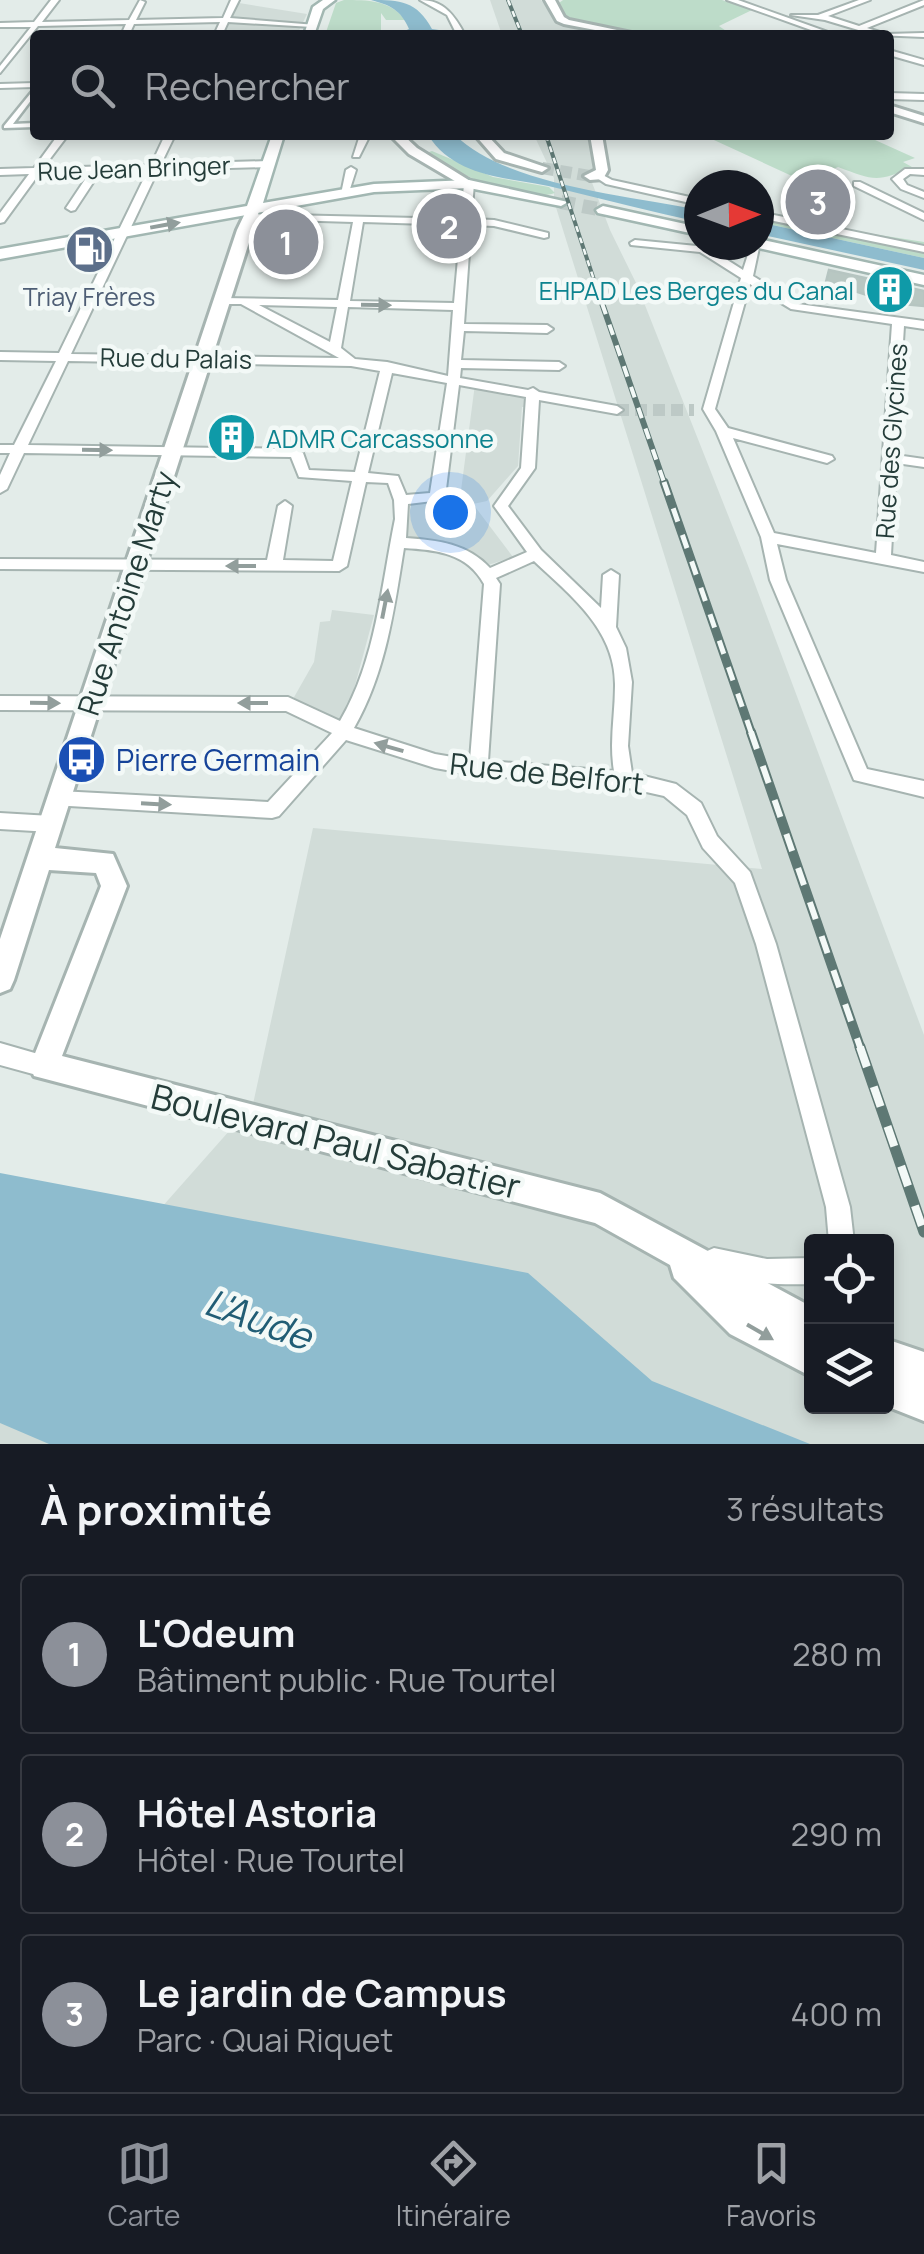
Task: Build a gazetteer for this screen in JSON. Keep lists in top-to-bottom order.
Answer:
{
  "streets": {
    "street": [
      "Rue Jean Bringer",
      "Rue du Palais",
      "Rue des Glycines",
      "Rue Antoine Marty",
      "Rue de Belfort",
      "Boulevard Paul Sabatier"
    ]
  },
  "crossings": [
    ["Rue du Palais", "Rue Antoine Marty"],
    ["Rue Antoine Marty", "Rue de Belfort"]
  ],
  "water": ["L'Aude"],
  "places": {
    "fuel station": ["Triay Frères"],
    "building": ["EHPAD Les Berges du Canal", "ADMR Carcassonne"],
    "bus stop": ["Pierre Germain"]
  },
  "north": "right",
  "page": {
    "search": "Rechercher",
    "pins": ["3", "2", "1"],
    "heading": ["À proximité", "3 résultats"],
    "list": [
      {
        "mark": "1",
        "name": "L'Odeum",
        "note": "Bâtiment public · Rue Tourtel",
        "value": "280 m"
      },
      {
        "mark": "2",
        "name": "Hôtel Astoria",
        "note": "Hôtel · Rue Tourtel",
        "value": "290 m"
      },
      {
        "mark": "3",
        "name": "Le jardin de Campus",
        "note": "Parc · Quai Riquet",
        "value": "400 m"
      }
    ],
    "nav": ["Carte", "Itinéraire", "Favoris"]
  }
}
